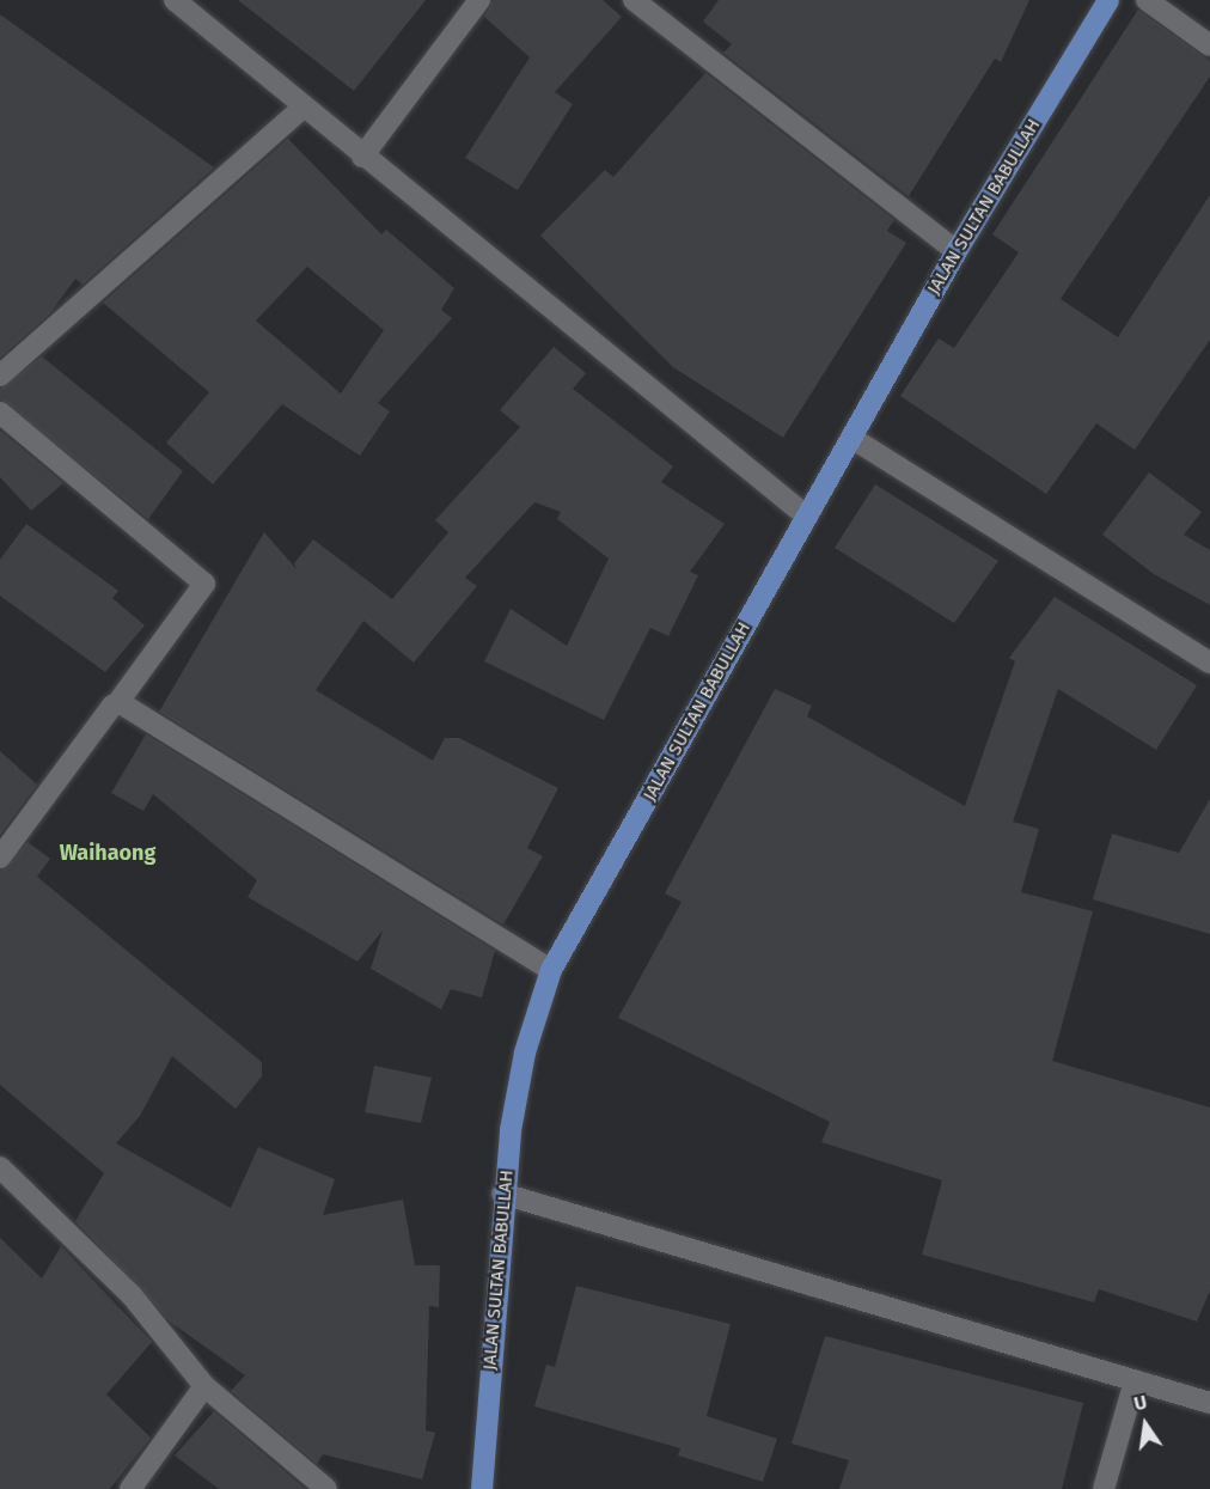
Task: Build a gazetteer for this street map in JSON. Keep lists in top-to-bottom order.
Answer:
{
  "streets": {
    "main road": ["JALAN SULTAN BABULLAH"]
  },
  "districts": ["Waihaong"],
  "north": "top"
}
